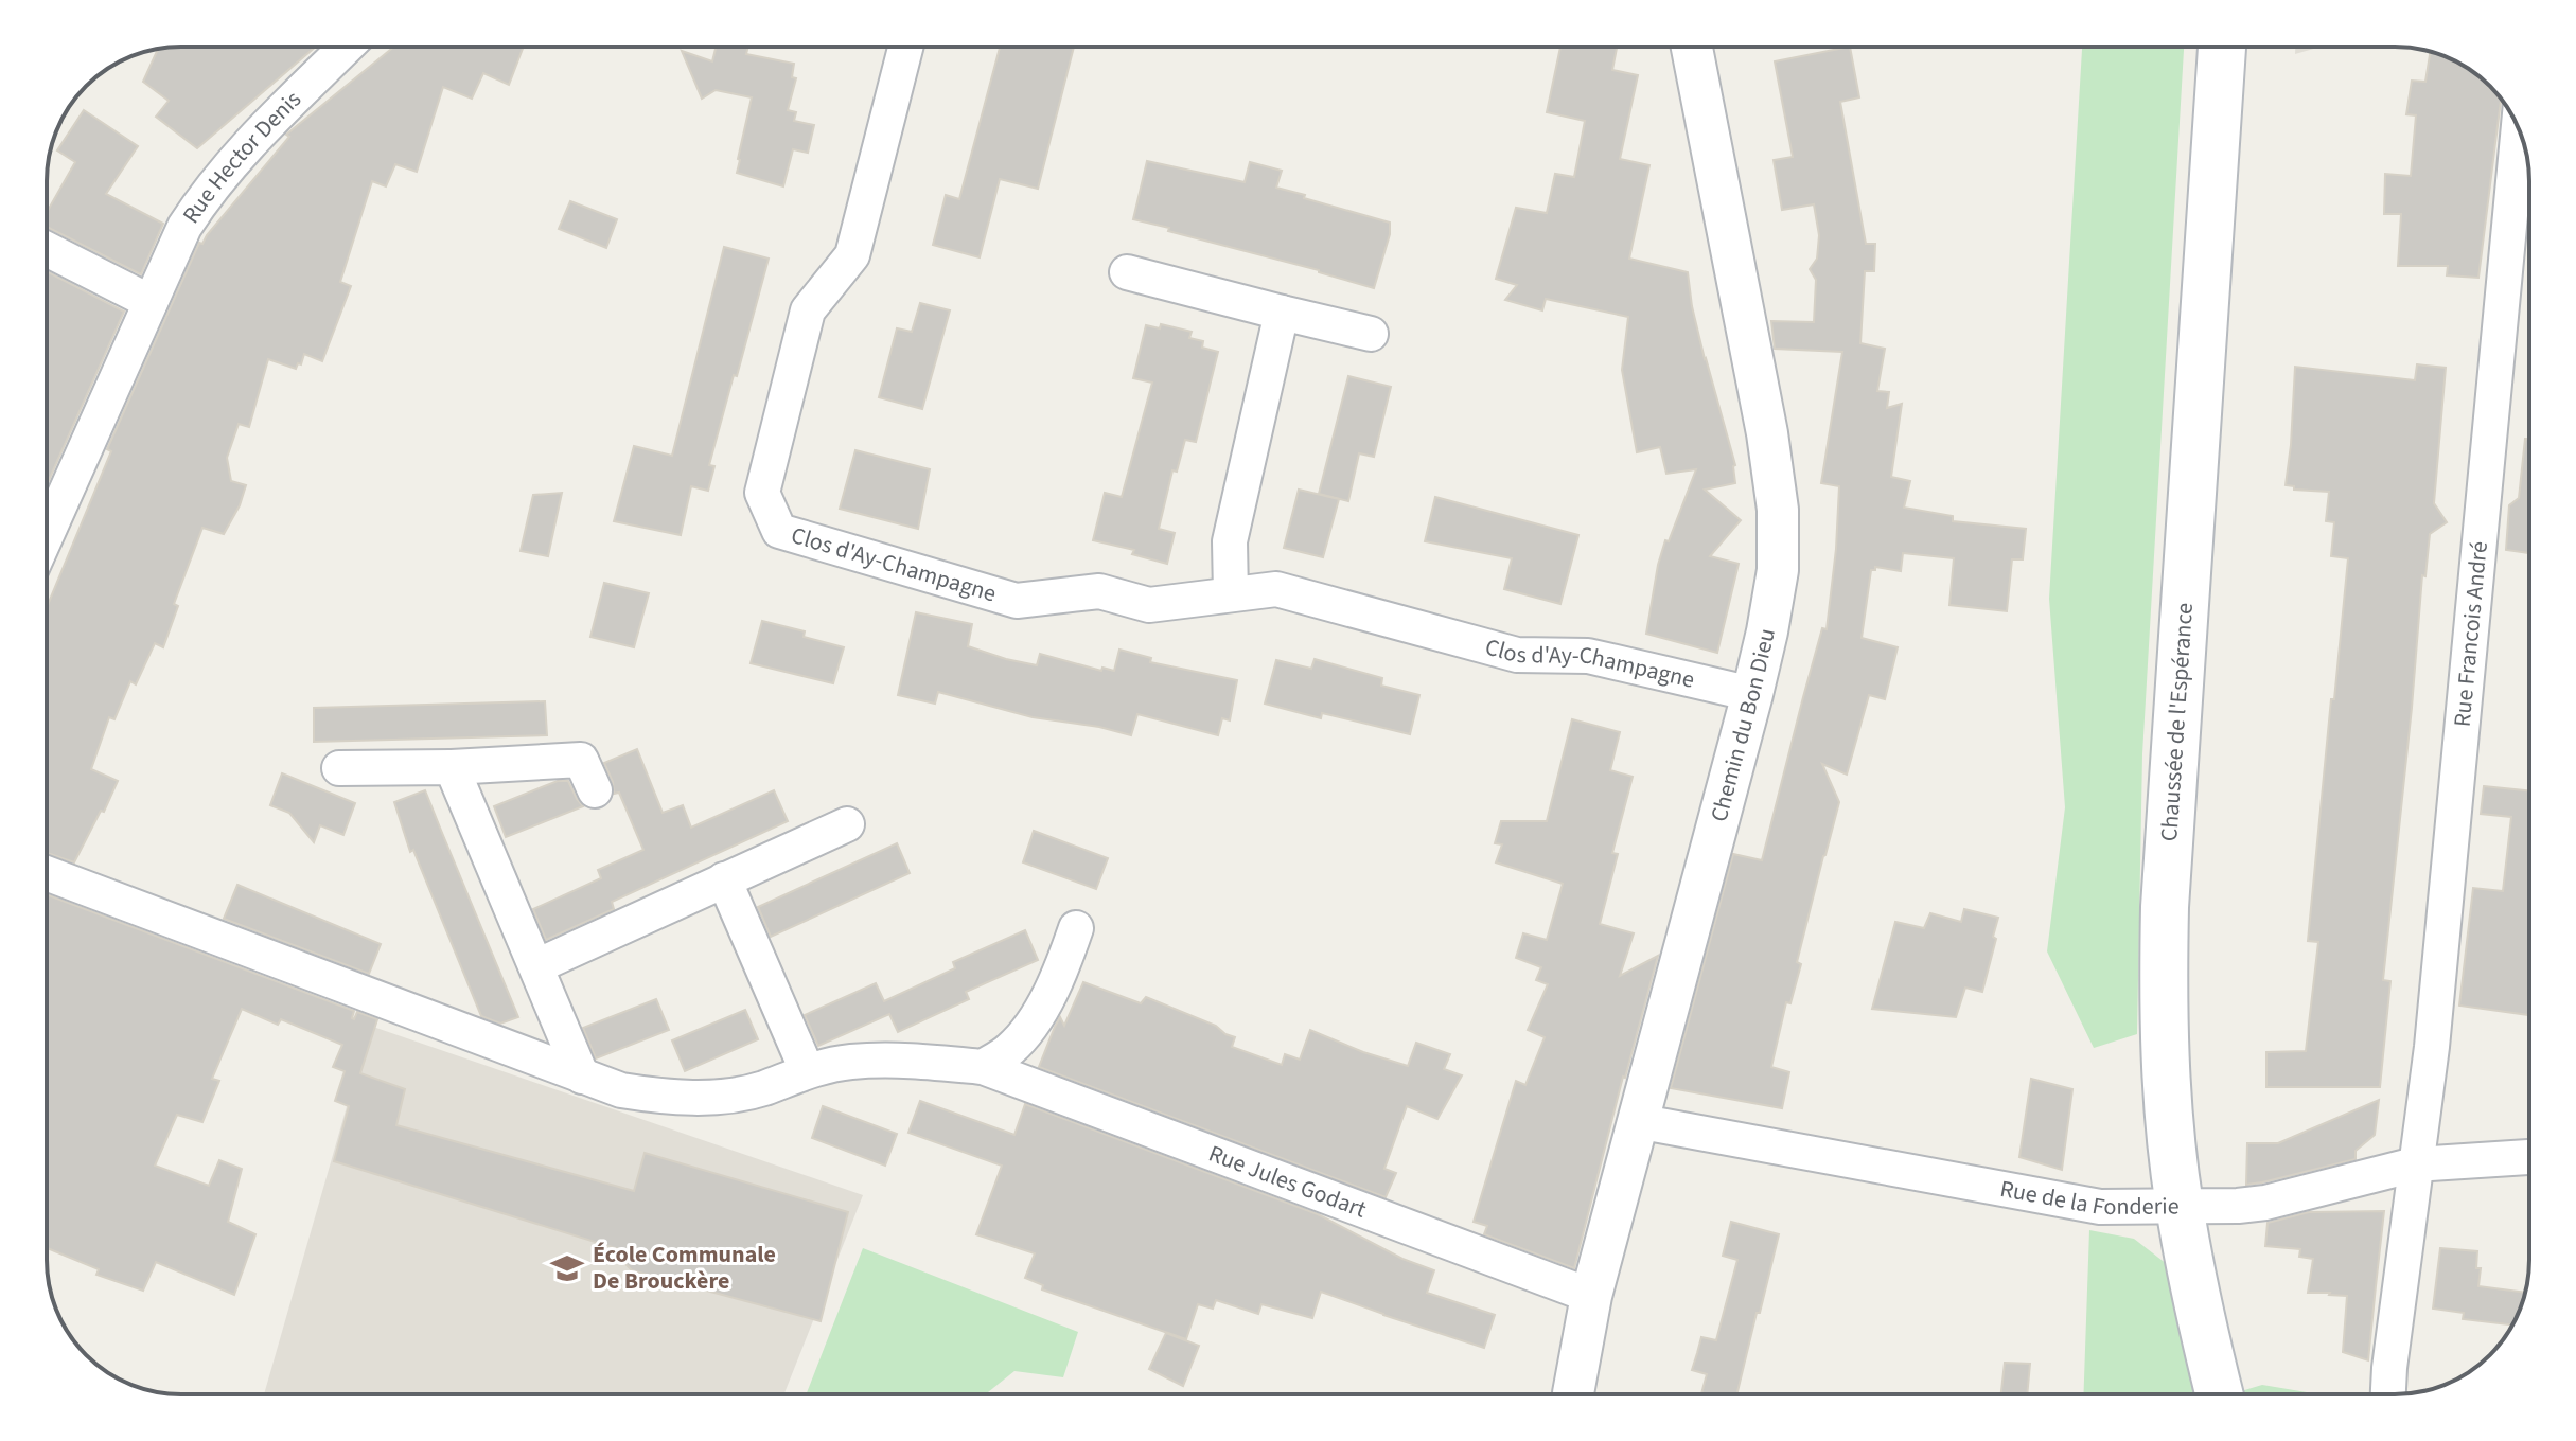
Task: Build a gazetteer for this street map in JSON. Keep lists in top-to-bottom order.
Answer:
{
  "streets": {
    "main road": ["Chaussée de l'Espérance"],
    "street": [
      "Rue Hector Denis",
      "Clos d'Ay-Champagne",
      "Rue Francois André",
      "Chemin du Bon Dieu",
      "Rue Jules Godart",
      "Rue de la Fonderie"
    ]
  },
  "crossings": [
    ["Clos d'Ay-Champagne", "Chemin du Bon Dieu"],
    ["Rue Francois André", "Rue de la Fonderie"],
    ["Chaussée de l'Espérance", "Rue de la Fonderie"],
    ["Chemin du Bon Dieu", "Rue Jules Godart"],
    ["Chemin du Bon Dieu", "Rue de la Fonderie"]
  ],
  "places": {
    "school or university": ["École Communale De Brouckère"]
  }
}
